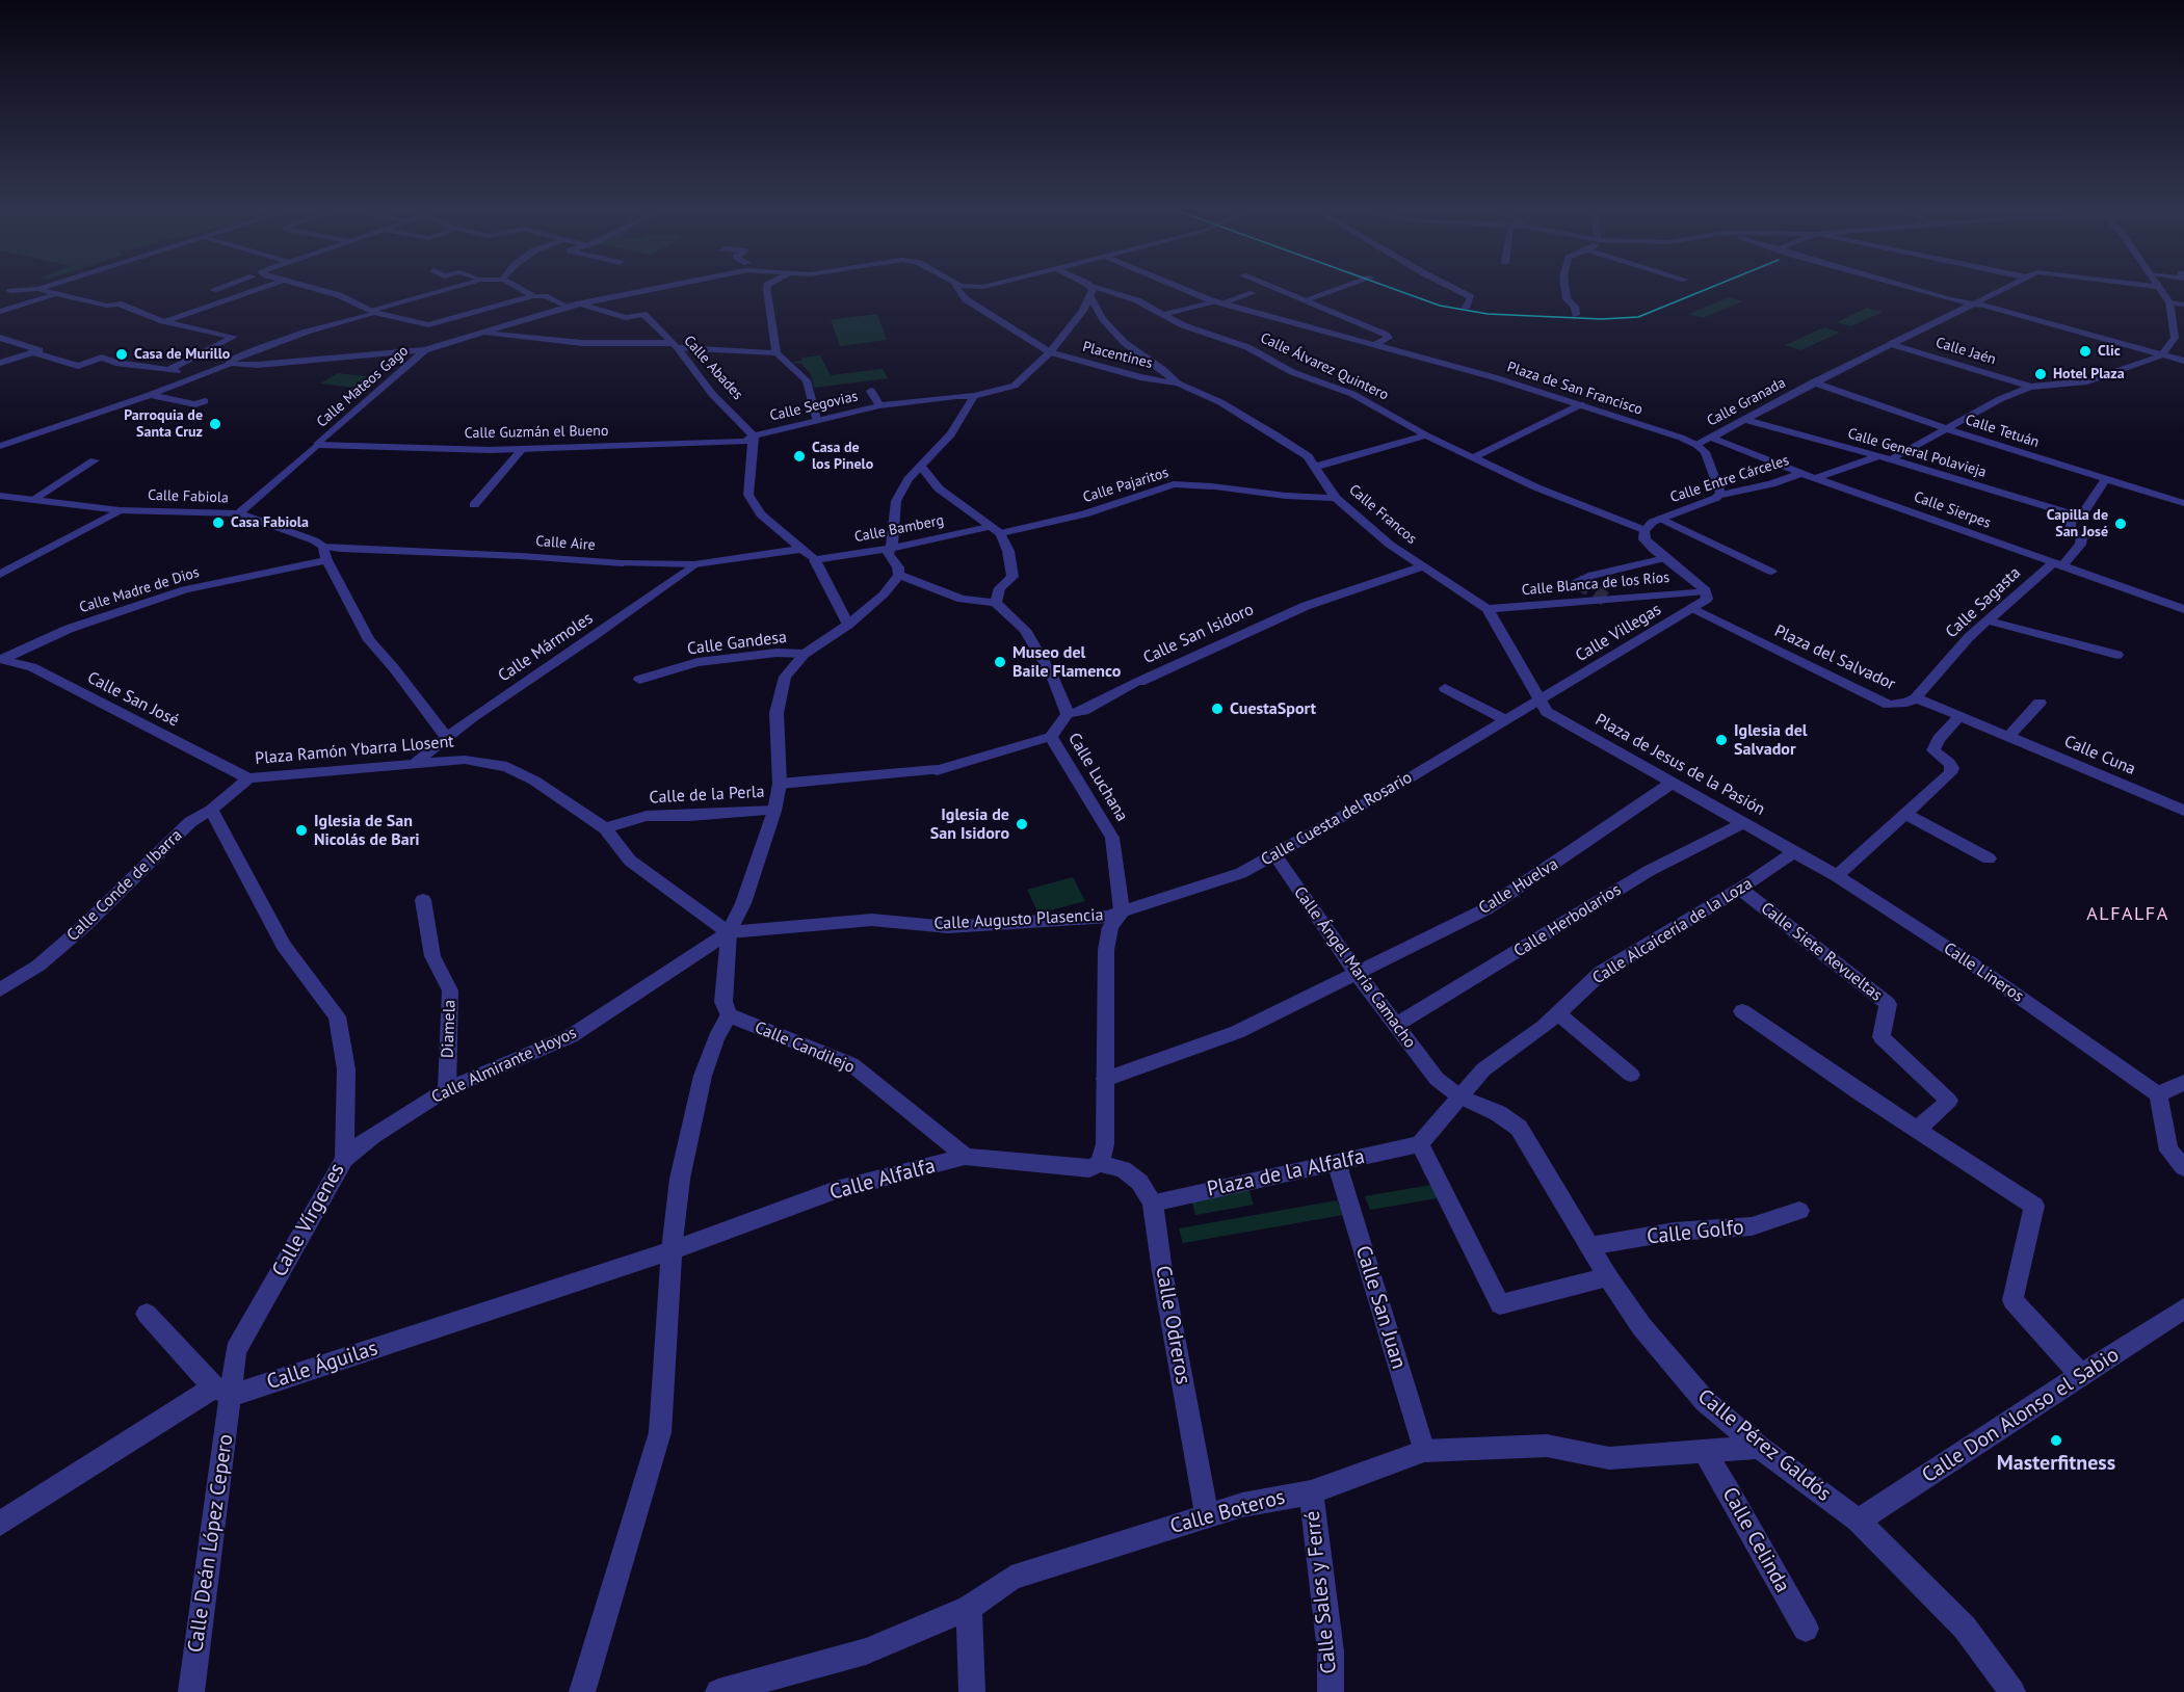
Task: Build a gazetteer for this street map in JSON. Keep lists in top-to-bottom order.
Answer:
{
  "streets": {
    "street": [
      "Calle Jaén",
      "Placentines",
      "Calle Álvarez Quintero",
      "Calle Abades",
      "Calle Mateos Gago",
      "Plaza de San Francisco",
      "Calle Granada",
      "Calle Segovias",
      "Calle Tetuán",
      "Calle Guzmán el Bueno",
      "Calle General Polavieja",
      "Calle Entre Cárceles",
      "Calle Pajaritos",
      "Calle Fabiola",
      "Calle Sierpes",
      "Calle Francos",
      "Calle Bamberg",
      "Calle Aire",
      "Calle Blanca de los Ríos",
      "Calle Madre de Dios",
      "Calle Sagasta",
      "Calle Villegas",
      "Calle San Isidoro",
      "Calle Gandesa",
      "Calle Mármoles",
      "Plaza del Salvador",
      "Calle San José",
      "Plaza Ramón Ybarra Llosent",
      "Calle Cuna",
      "Plaza de Jesus de la Pasión",
      "Calle Luchana",
      "Calle de la Perla",
      "Calle Cuesta del Rosario",
      "Calle Conde de Ibarra",
      "Calle Huelva",
      "Calle Augusto Plasencia",
      "Calle Herbolarios",
      "Calle Alcaicería de la Loza",
      "Calle Siete Revueltas",
      "Calle Ángel María Camacho",
      "Calle Lineros",
      "Diamela",
      "Calle Candilejo",
      "Calle Almirante Hoyos",
      "Plaza de la Alfalfa",
      "Calle Alfalfa",
      "Calle Vírgenes",
      "Calle Golfo",
      "Calle San Juan",
      "Calle Odreros",
      "Calle Águilas",
      "Calle Don Alonso el Sabio",
      "Calle Pérez Galdós",
      "Calle Boteros",
      "Calle Celinda",
      "Calle Deán López Cepero",
      "Calle Sales y Ferré"
    ]
  },
  "crossings": [
    ["Calle Jaén", "Calle Granada"],
    ["Placentines", "Calle Segovias"],
    ["Placentines", "Calle Francos"],
    ["Calle Álvarez Quintero", "Calle Entre Cárceles"],
    ["Calle Álvarez Quintero", "Calle Blanca de los Ríos"],
    ["Calle Álvarez Quintero", "Calle Villegas"],
    ["Calle Abades", "Calle Mateos Gago"],
    ["Calle Abades", "Calle Segovias"],
    ["Calle Abades", "Calle Guzmán el Bueno"],
    ["Calle Mateos Gago", "Calle Guzmán el Bueno"],
    ["Calle Mateos Gago", "Calle Fabiola"],
    ["Plaza de San Francisco", "Calle Granada"],
    ["Calle Granada", "Calle Tetuán"],
    ["Calle Granada", "Calle General Polavieja"],
    ["Calle Granada", "Calle Sierpes"],
    ["Calle Segovias", "Calle Guzmán el Bueno"],
    ["Calle General Polavieja", "Calle Sagasta"],
    ["Calle Entre Cárceles", "Calle Sierpes"],
    ["Calle Pajaritos", "Calle Francos"],
    ["Calle Fabiola", "Calle Aire"],
    ["Calle Fabiola", "Calle Madre de Dios"],
    ["Calle Sierpes", "Calle Sagasta"],
    ["Calle Francos", "Calle Blanca de los Ríos"],
    ["Calle Francos", "Calle Villegas"],
    ["Calle Francos", "Calle San Isidoro"],
    ["Calle Francos", "Plaza de Jesus de la Pasión"],
    ["Calle Francos", "Calle Cuesta del Rosario"],
    ["Calle Aire", "Calle Madre de Dios"],
    ["Calle Aire", "Calle Mármoles"],
    ["Calle Blanca de los Ríos", "Calle Villegas"],
    ["Calle Madre de Dios", "Calle San José"],
    ["Calle Sagasta", "Plaza del Salvador"],
    ["Calle Villegas", "Plaza del Salvador"],
    ["Calle Villegas", "Plaza de Jesus de la Pasión"],
    ["Calle Villegas", "Calle Cuesta del Rosario"],
    ["Calle Mármoles", "Plaza Ramón Ybarra Llosent"],
    ["Calle San José", "Plaza Ramón Ybarra Llosent"],
    ["Calle San José", "Calle Conde de Ibarra"],
    ["Plaza Ramón Ybarra Llosent", "Calle de la Perla"],
    ["Plaza Ramón Ybarra Llosent", "Calle Conde de Ibarra"],
    ["Plaza Ramón Ybarra Llosent", "Calle Augusto Plasencia"],
    ["Plaza Ramón Ybarra Llosent", "Calle Almirante Hoyos"],
    ["Plaza de Jesus de la Pasión", "Calle Cuesta del Rosario"],
    ["Plaza de Jesus de la Pasión", "Calle Huelva"],
    ["Plaza de Jesus de la Pasión", "Calle Herbolarios"],
    ["Plaza de Jesus de la Pasión", "Calle Alcaicería de la Loza"],
    ["Plaza de Jesus de la Pasión", "Calle Lineros"],
    ["Calle Luchana", "Calle Cuesta del Rosario"],
    ["Calle Luchana", "Calle Augusto Plasencia"],
    ["Calle Cuesta del Rosario", "Calle Augusto Plasencia"],
    ["Calle Cuesta del Rosario", "Calle Ángel María Camacho"],
    ["Calle Conde de Ibarra", "Calle Vírgenes"],
    ["Calle Huelva", "Calle Ángel María Camacho"],
    ["Calle Augusto Plasencia", "Calle Almirante Hoyos"],
    ["Calle Herbolarios", "Calle Ángel María Camacho"],
    ["Calle Alcaicería de la Loza", "Calle Siete Revueltas"],
    ["Calle Alcaicería de la Loza", "Calle Lineros"],
    ["Calle Alcaicería de la Loza", "Plaza de la Alfalfa"],
    ["Calle Alcaicería de la Loza", "Calle Pérez Galdós"],
    ["Calle Ángel María Camacho", "Calle Pérez Galdós"],
    ["Diamela", "Calle Almirante Hoyos"],
    ["Calle Candilejo", "Calle Alfalfa"],
    ["Calle Almirante Hoyos", "Calle Vírgenes"],
    ["Plaza de la Alfalfa", "Calle San Juan"],
    ["Plaza de la Alfalfa", "Calle Odreros"],
    ["Calle Alfalfa", "Calle Odreros"],
    ["Calle Alfalfa", "Calle Águilas"],
    ["Calle Vírgenes", "Calle Águilas"],
    ["Calle Vírgenes", "Calle Deán López Cepero"],
    ["Calle Golfo", "Calle Pérez Galdós"],
    ["Calle San Juan", "Calle Boteros"],
    ["Calle Odreros", "Calle Boteros"],
    ["Calle Águilas", "Calle Deán López Cepero"],
    ["Calle Don Alonso el Sabio", "Calle Pérez Galdós"],
    ["Calle Pérez Galdós", "Calle Boteros"],
    ["Calle Boteros", "Calle Celinda"],
    ["Calle Boteros", "Calle Sales y Ferré"]
  ],
  "districts": ["ALFALFA"],
  "places": [
    "Clic",
    "Casa de Murillo",
    "Hotel Plaza",
    "Parroquia de Santa Cruz",
    "Casa de los Pinelo",
    "Casa Fabiola",
    "Capilla de San José",
    "Museo del Baile Flamenco",
    "CuestaSport",
    "Iglesia del Salvador",
    "Iglesia de San Isidoro",
    "Iglesia de San Nicolás de Bari",
    "Masterfitness"
  ]
}
